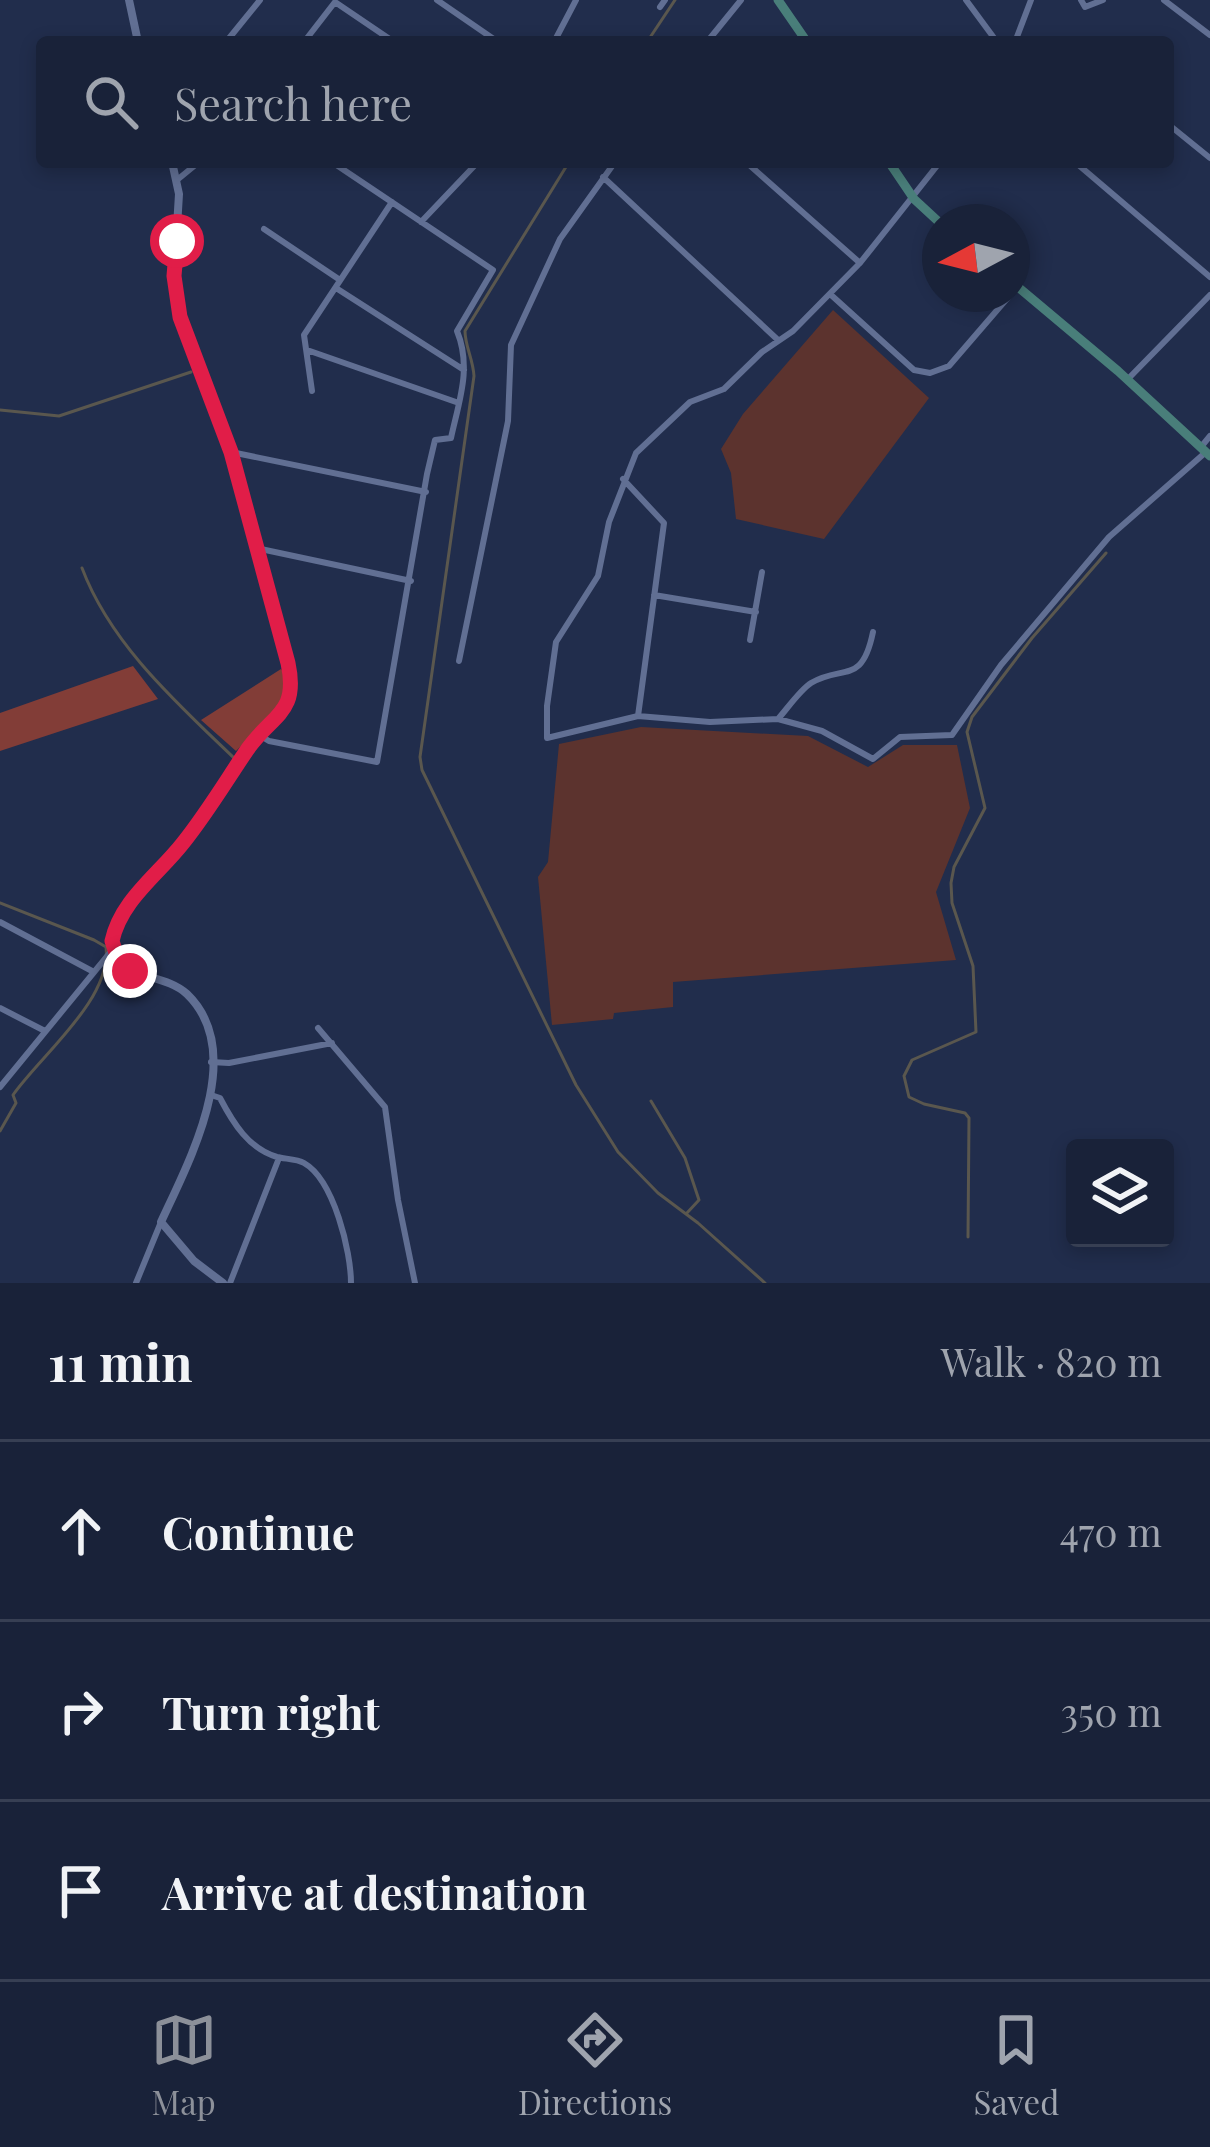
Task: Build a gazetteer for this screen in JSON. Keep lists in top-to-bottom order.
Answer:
{
  "north": "left",
  "page": {
    "search": "Search here",
    "heading": ["11 min", "Walk · 820 m"],
    "list": [
      ["Continue", "470 m"],
      ["Turn right", "350 m"],
      "Arrive at destination"
    ],
    "nav": ["Map", "Directions", "Saved"]
  }
}
